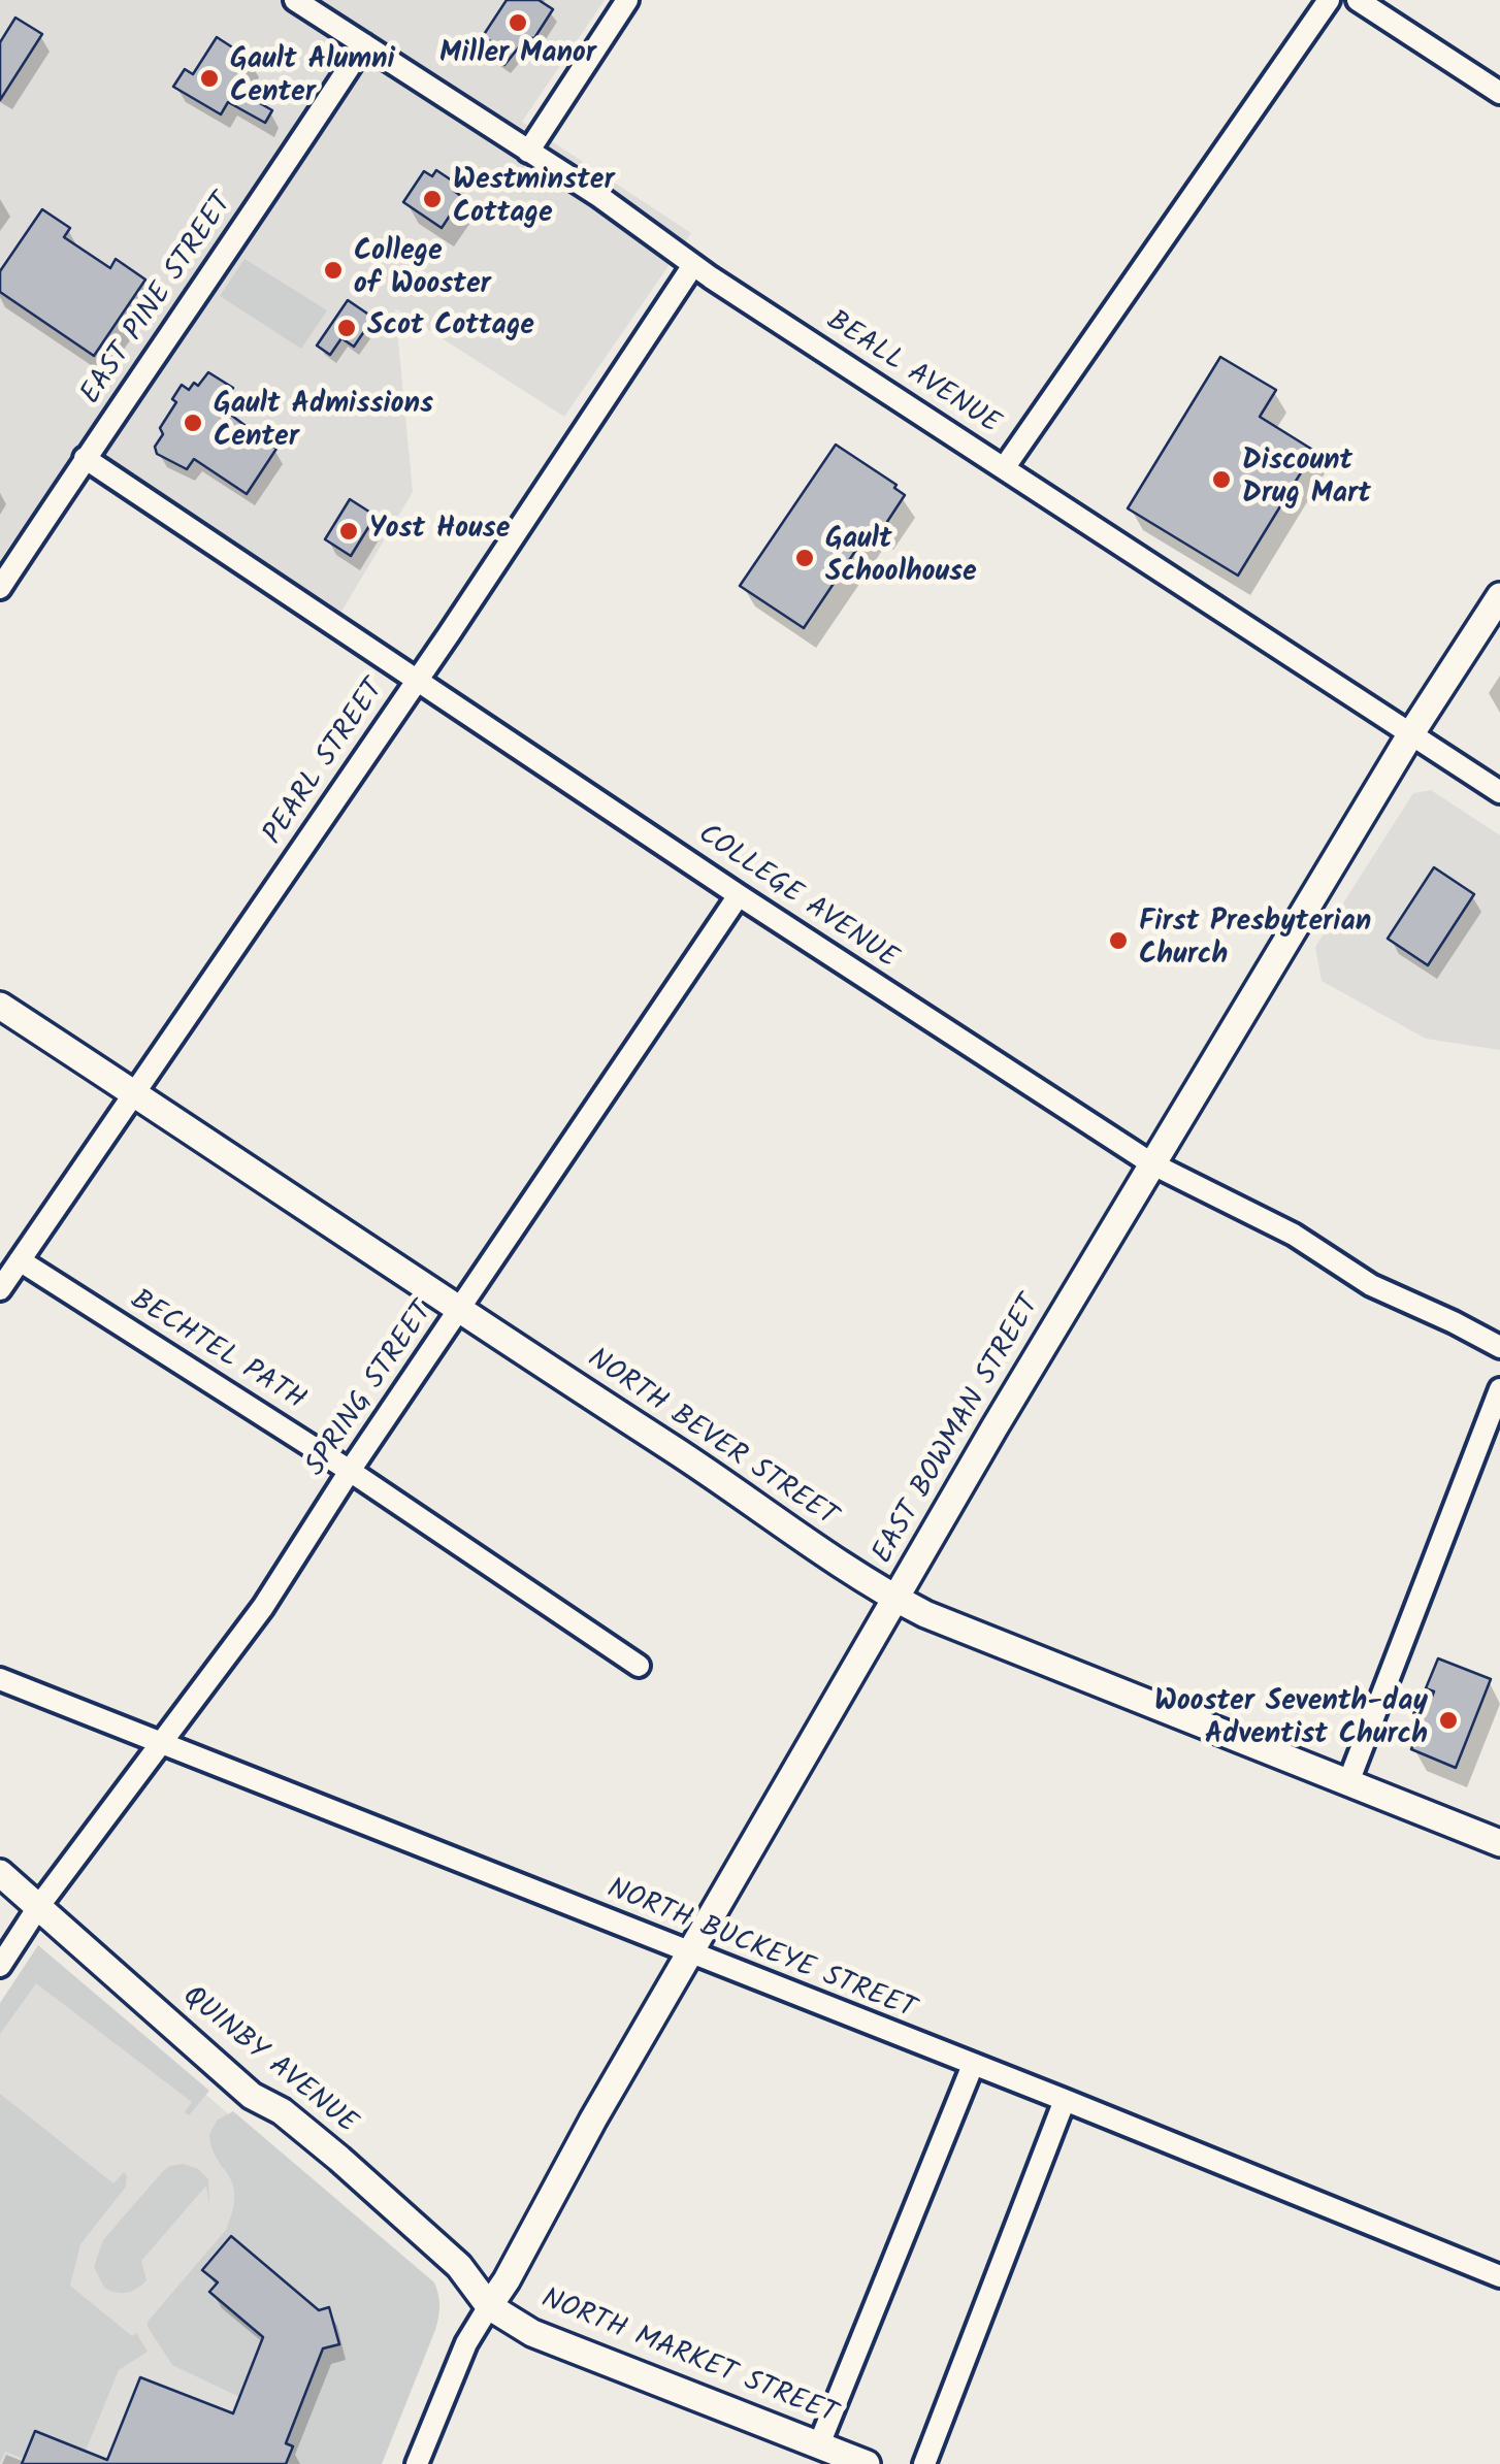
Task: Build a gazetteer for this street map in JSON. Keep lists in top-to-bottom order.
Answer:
{
  "streets": {
    "main road": [
      "EAST BOWMAN STREET",
      "NORTH BEVER STREET",
      "QUINBY AVENUE",
      "NORTH MARKET STREET"
    ],
    "street": [
      "EAST PINE STREET",
      "BEALL AVENUE",
      "PEARL STREET",
      "COLLEGE AVENUE",
      "BECHTEL PATH",
      "SPRING STREET",
      "NORTH BUCKEYE STREET"
    ]
  },
  "crossings": [
    ["EAST PINE STREET", "BEALL AVENUE"],
    ["EAST PINE STREET", "COLLEGE AVENUE"],
    ["BEALL AVENUE", "PEARL STREET"],
    ["BEALL AVENUE", "EAST BOWMAN STREET"],
    ["PEARL STREET", "COLLEGE AVENUE"],
    ["PEARL STREET", "BECHTEL PATH"],
    ["PEARL STREET", "NORTH BEVER STREET"],
    ["COLLEGE AVENUE", "SPRING STREET"],
    ["COLLEGE AVENUE", "EAST BOWMAN STREET"],
    ["BECHTEL PATH", "SPRING STREET"],
    ["SPRING STREET", "NORTH BEVER STREET"],
    ["SPRING STREET", "NORTH BUCKEYE STREET"],
    ["SPRING STREET", "QUINBY AVENUE"],
    ["EAST BOWMAN STREET", "NORTH BEVER STREET"],
    ["EAST BOWMAN STREET", "NORTH BUCKEYE STREET"],
    ["EAST BOWMAN STREET", "QUINBY AVENUE"],
    ["EAST BOWMAN STREET", "NORTH MARKET STREET"],
    ["QUINBY AVENUE", "NORTH MARKET STREET"]
  ],
  "places": [
    "Miller Manor",
    "Gault Alumni Center",
    "Westminster Cottage",
    "College of Wooster",
    "Scot Cottage",
    "Gault Admissions Center",
    "Discount Drug Mart",
    "Yost House",
    "Gault Schoolhouse",
    "First Presbyterian Church",
    "Wooster Seventh-day Adventist Church"
  ]
}
